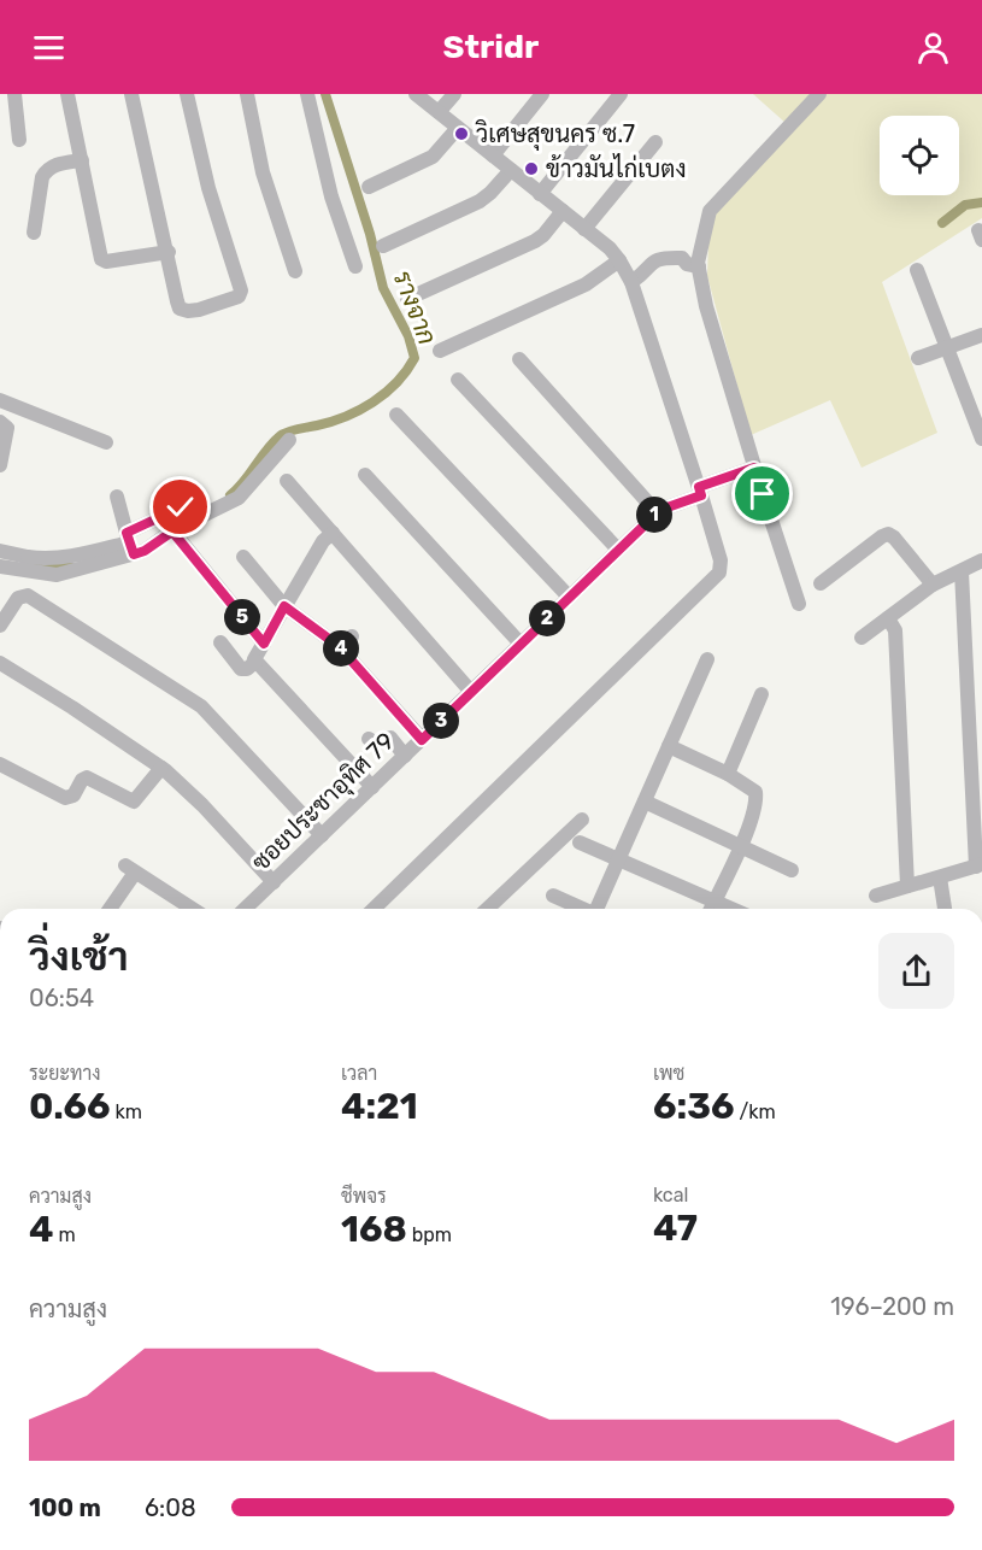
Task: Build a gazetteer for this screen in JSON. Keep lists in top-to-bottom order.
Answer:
{
  "streets": {
    "street": ["ซอยประชาอุทิศ 79"]
  },
  "water": ["รางจาก"],
  "places": ["วิเศษสุขนคร ซ.7", "ข้าวมันไก่เบตง"],
  "page": {
    "header": "Stridr",
    "pins": [
      "1",
      "5",
      "2",
      "4",
      "3"
    ],
    "heading": ["วิ่งเช้า", "06:54"],
    "stats": [
      ["ระยะทาง", "0.66 km"],
      ["เวลา", "4:21"],
      ["เพซ", "6:36 /km"],
      ["ความสูง", "4 m"],
      ["ชีพจร", "168 bpm"],
      ["kcal", "47"]
    ],
    "chart": ["ความสูง", "196–200 m"],
    "list": [
      {
        "name": "100 m",
        "note": "6:08"
      }
    ]
  }
}
